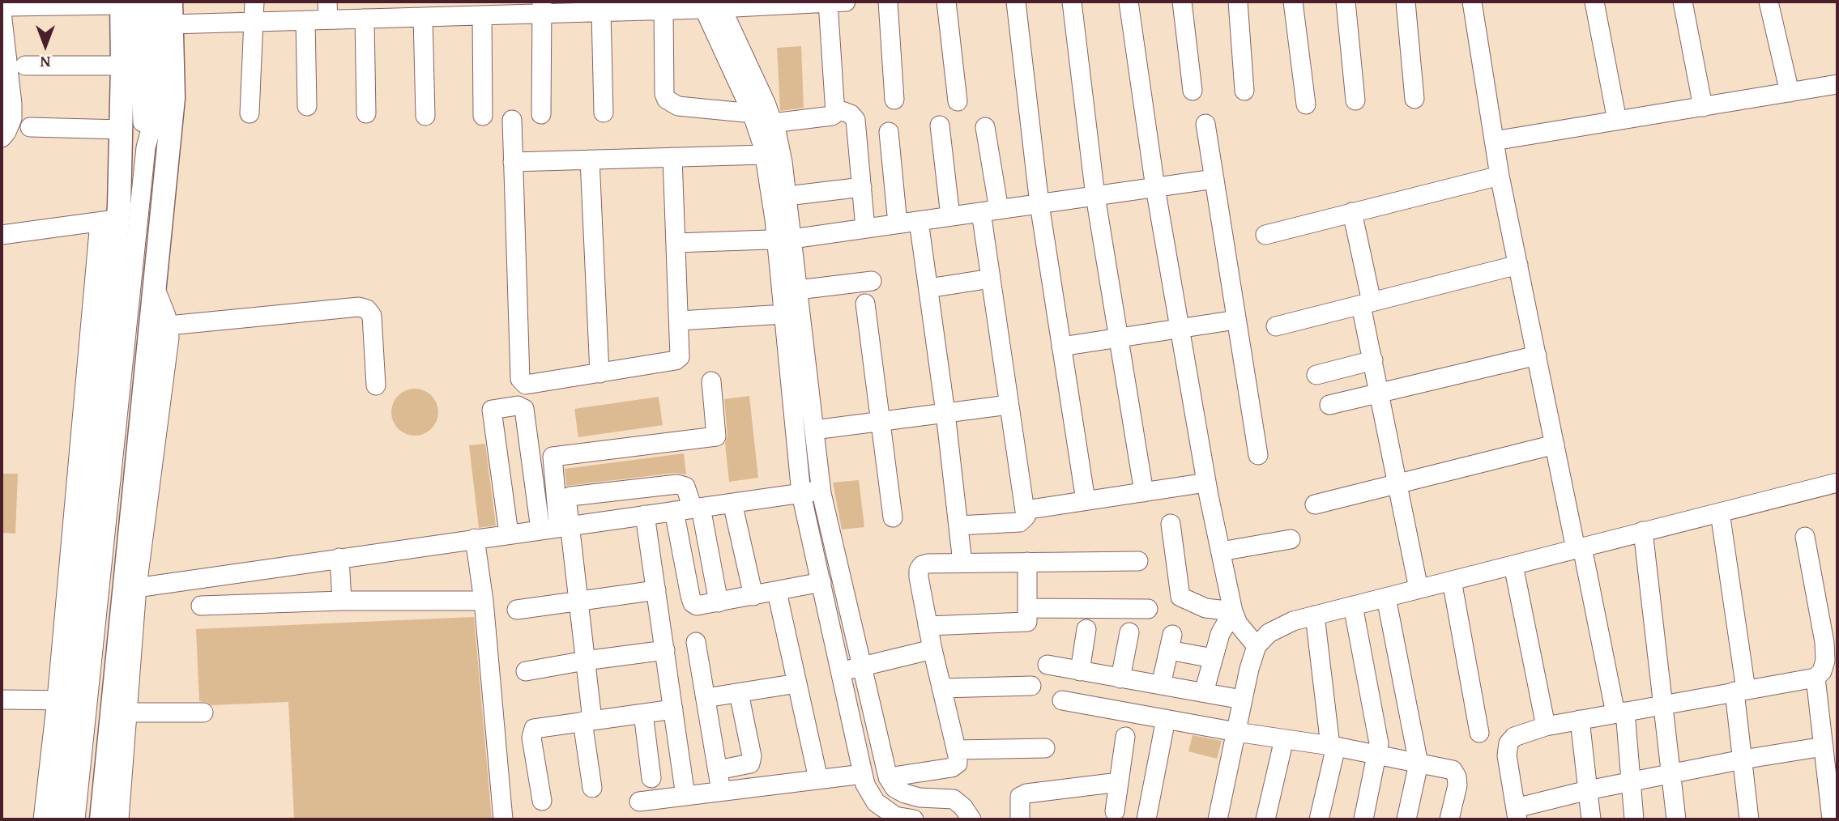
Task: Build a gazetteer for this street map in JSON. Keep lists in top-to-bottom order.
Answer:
{
  "north": "bottom"
}
